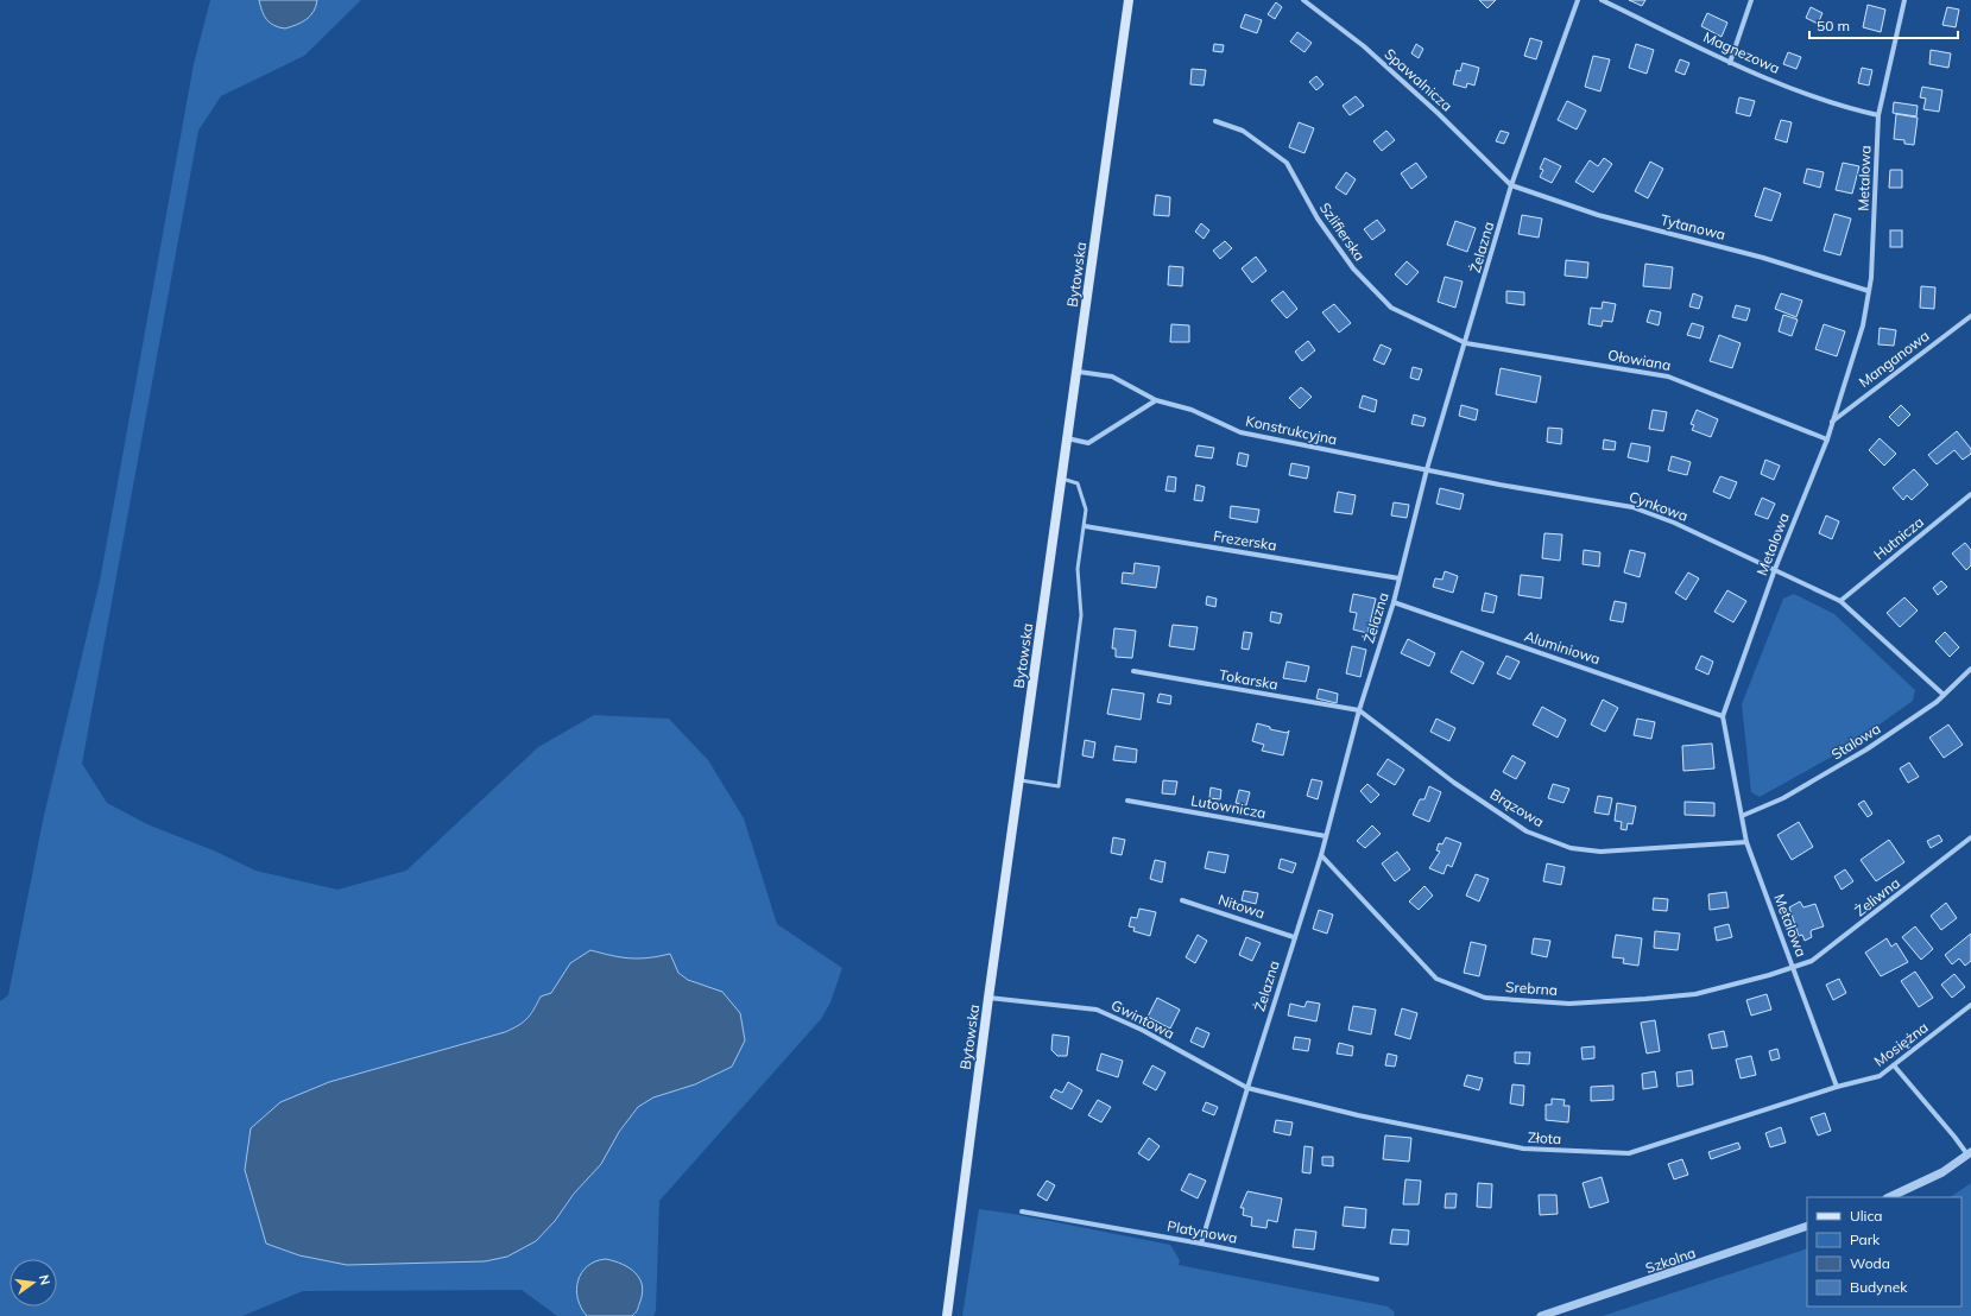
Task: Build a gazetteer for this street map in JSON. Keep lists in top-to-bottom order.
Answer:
{
  "streets": {
    "main road": ["Bytowska"],
    "street": [
      "Magnezowa",
      "Spawalnicza",
      "Metalowa",
      "Tytanowa",
      "Szlifierska",
      "Żelazna",
      "Manganowa",
      "Ołowiana",
      "Konstrukcyjna",
      "Cynkowa",
      "Hutnicza",
      "Frezerska",
      "Aluminiowa",
      "Tokarska",
      "Stalowa",
      "Lutownicza",
      "Brązowa",
      "Żeliwna",
      "Nitowa",
      "Srebrna",
      "Gwintowa",
      "Mosiężna",
      "Złota",
      "Platynowa",
      "Szkolna"
    ]
  },
  "crossings": [
    ["Magnezowa", "Metalowa"],
    ["Spawalnicza", "Tytanowa"],
    ["Spawalnicza", "Żelazna"],
    ["Metalowa", "Tytanowa"],
    ["Metalowa", "Manganowa"],
    ["Metalowa", "Ołowiana"],
    ["Metalowa", "Cynkowa"],
    ["Metalowa", "Aluminiowa"],
    ["Metalowa", "Stalowa"],
    ["Metalowa", "Brązowa"],
    ["Metalowa", "Żeliwna"],
    ["Metalowa", "Srebrna"],
    ["Metalowa", "Mosiężna"],
    ["Metalowa", "Złota"],
    ["Tytanowa", "Żelazna"],
    ["Szlifierska", "Żelazna"],
    ["Szlifierska", "Ołowiana"],
    ["Żelazna", "Ołowiana"],
    ["Żelazna", "Konstrukcyjna"],
    ["Żelazna", "Cynkowa"],
    ["Żelazna", "Frezerska"],
    ["Żelazna", "Aluminiowa"],
    ["Żelazna", "Tokarska"],
    ["Żelazna", "Lutownicza"],
    ["Żelazna", "Brązowa"],
    ["Żelazna", "Nitowa"],
    ["Żelazna", "Srebrna"],
    ["Żelazna", "Gwintowa"],
    ["Żelazna", "Złota"],
    ["Żelazna", "Platynowa"],
    ["Bytowska", "Konstrukcyjna"],
    ["Bytowska", "Gwintowa"],
    ["Konstrukcyjna", "Cynkowa"],
    ["Cynkowa", "Hutnicza"],
    ["Cynkowa", "Stalowa"],
    ["Tokarska", "Brązowa"],
    ["Żeliwna", "Srebrna"],
    ["Gwintowa", "Złota"],
    ["Mosiężna", "Złota"]
  ],
  "legend": [
    "Ulica",
    "Park",
    "Woda",
    "Budynek"
  ],
  "scale_bar": "50 m",
  "north": "right"
}
